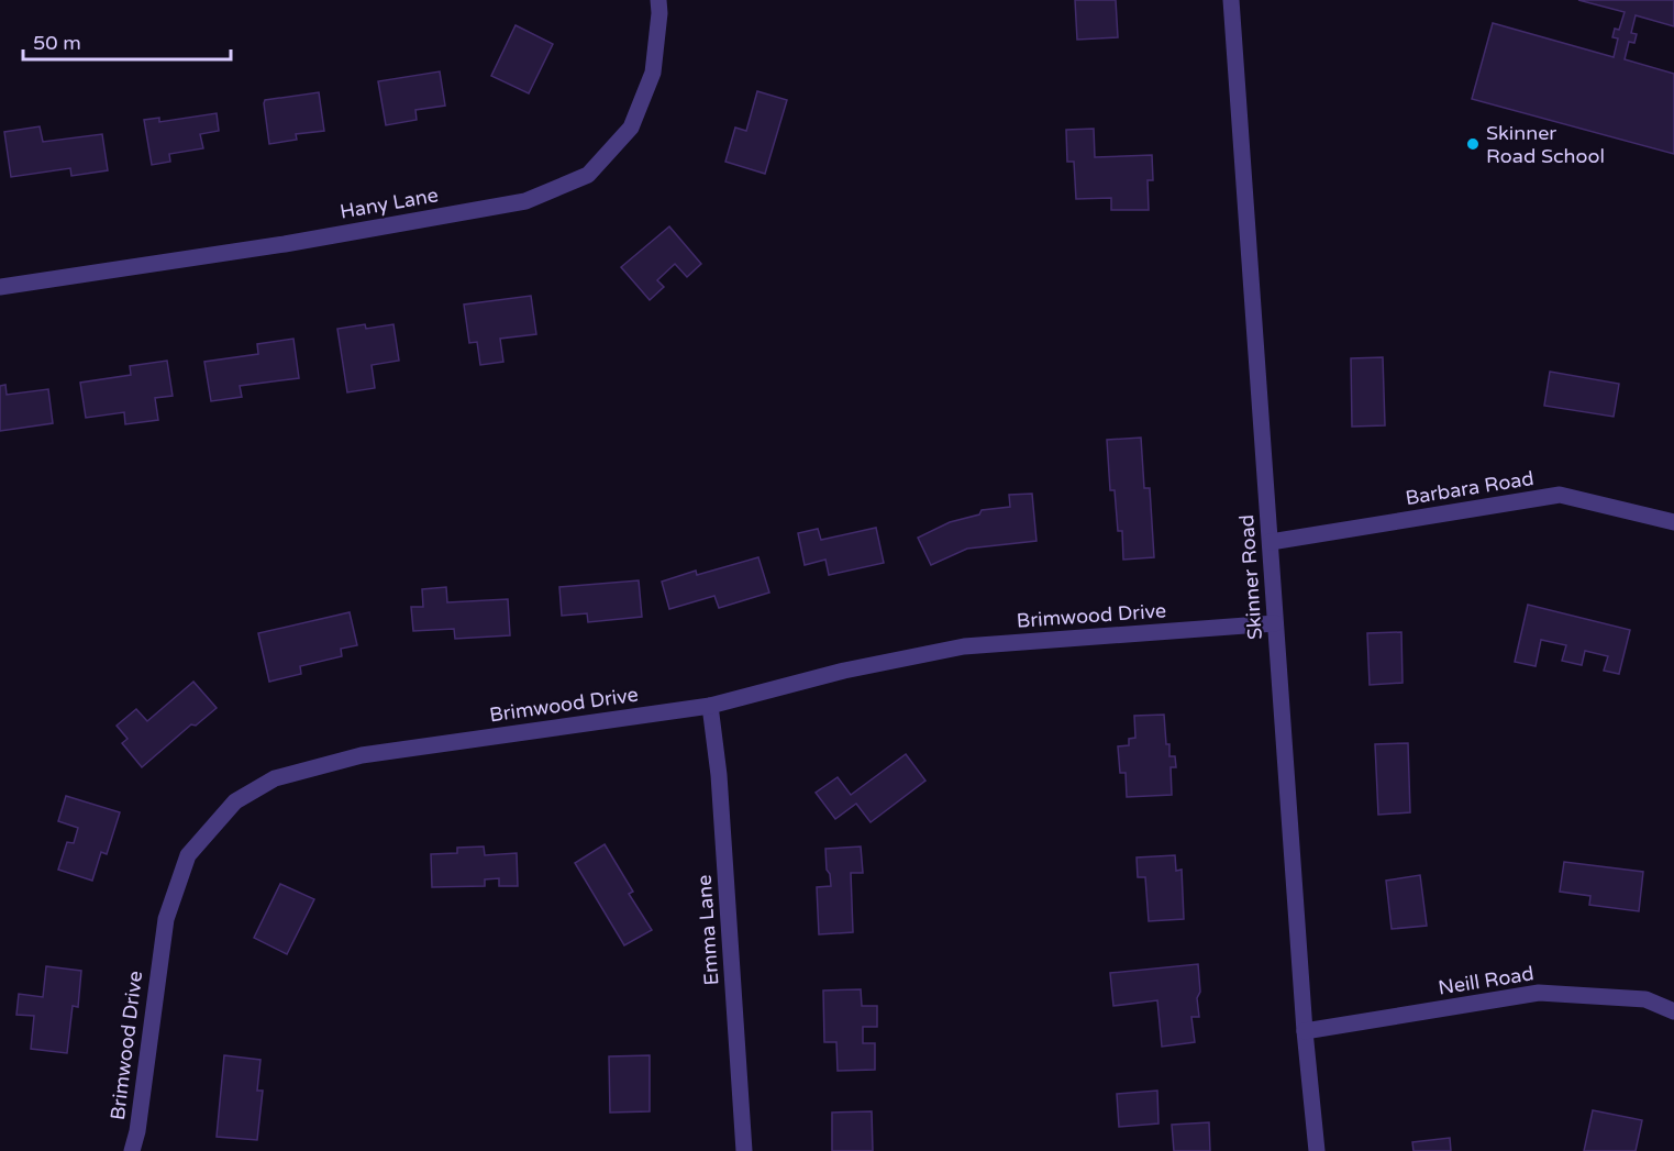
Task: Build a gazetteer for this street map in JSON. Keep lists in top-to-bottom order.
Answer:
{
  "streets": {
    "street": [
      "Hany Lane",
      "Barbara Road",
      "Skinner Road",
      "Brimwood Drive",
      "Emma Lane",
      "Neill Road"
    ]
  },
  "crossings": [
    ["Barbara Road", "Skinner Road"],
    ["Skinner Road", "Brimwood Drive"],
    ["Skinner Road", "Neill Road"],
    ["Brimwood Drive", "Emma Lane"]
  ],
  "places": ["Skinner Road School"],
  "scale_bar": "50 m"
}
